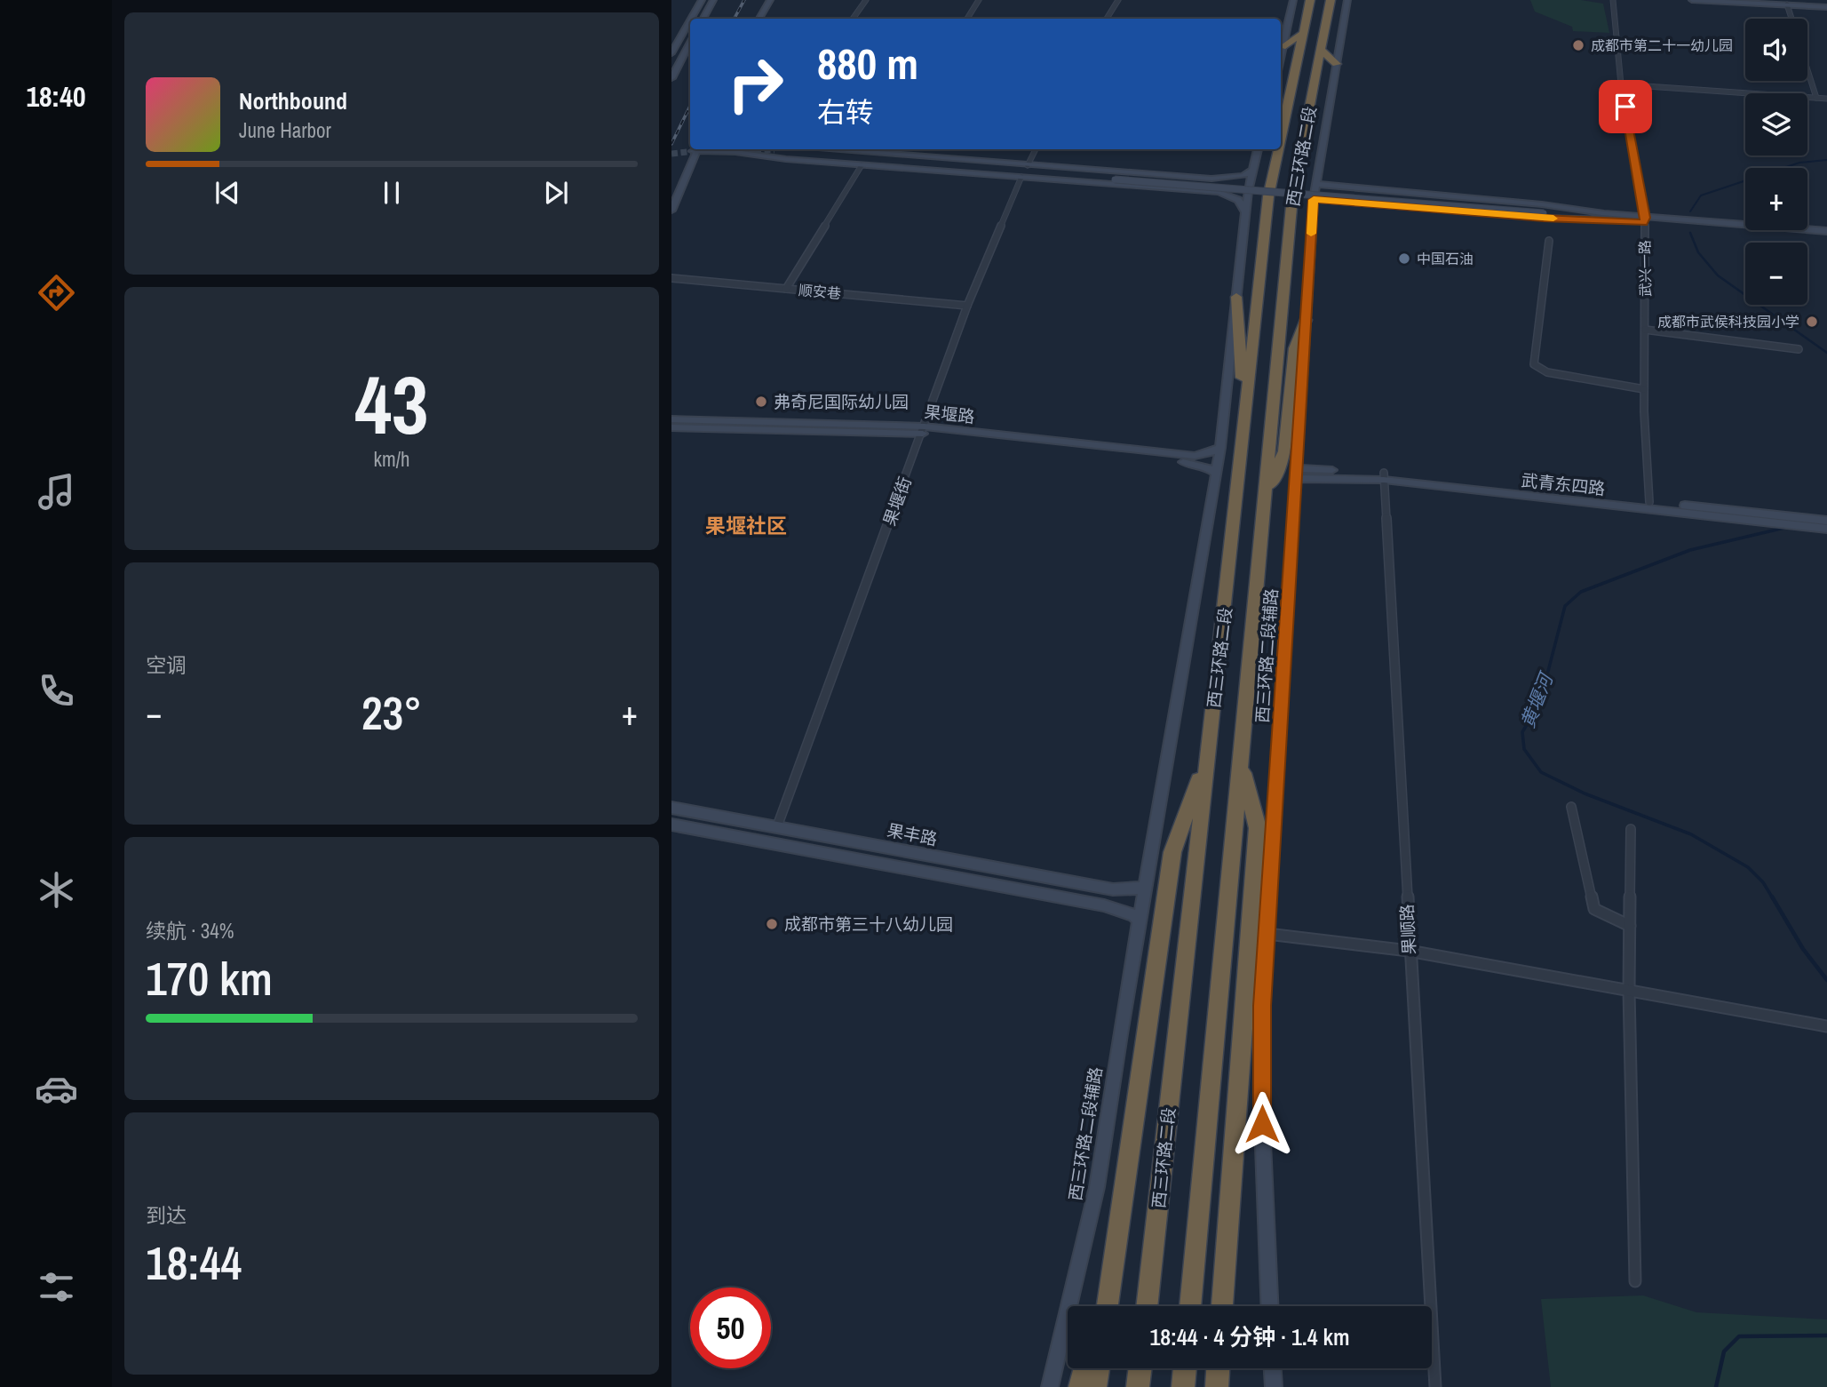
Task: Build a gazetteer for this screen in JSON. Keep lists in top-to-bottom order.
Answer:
{
  "streets": {
    "highway": ["西三环路二段"],
    "main road": ["武青东四路"],
    "street": [
      "武兴一路",
      "顺安巷",
      "果堰路",
      "果堰街",
      "西三环路二段辅路",
      "果丰路",
      "果顺路"
    ]
  },
  "crossings": [
    ["武兴一路", "武青东四路"],
    ["顺安巷", "果堰街"],
    ["果堰路", "果堰街"],
    ["果堰路", "西三环路二段辅路"],
    ["武青东四路", "西三环路二段辅路"],
    ["武青东四路", "果顺路"],
    ["果堰街", "果丰路"],
    ["西三环路二段辅路", "果丰路"]
  ],
  "districts": ["果堰社区"],
  "water": ["黄堰河"],
  "places": [
    "成都市第二十一幼儿园",
    "中国石油",
    "成都市武侯科技园小学",
    "弗奇尼国际幼儿园",
    "成都市第三十八幼儿园"
  ],
  "page": {
    "tabs": "18:40",
    "map_buttons": ["+", "−"],
    "turn": ["880 m", "右转"],
    "song": ["Northbound", "June Harbor"],
    "tile": [
      ["43", "km/h"],
      "空调",
      ["续航 · 34%", "170 km"],
      ["到达", "18:44"]
    ],
    "heat": ["−", "23°", "+"],
    "limit": "50",
    "trip": "18:44 · 4 分钟 · 1.4 km"
  }
}
